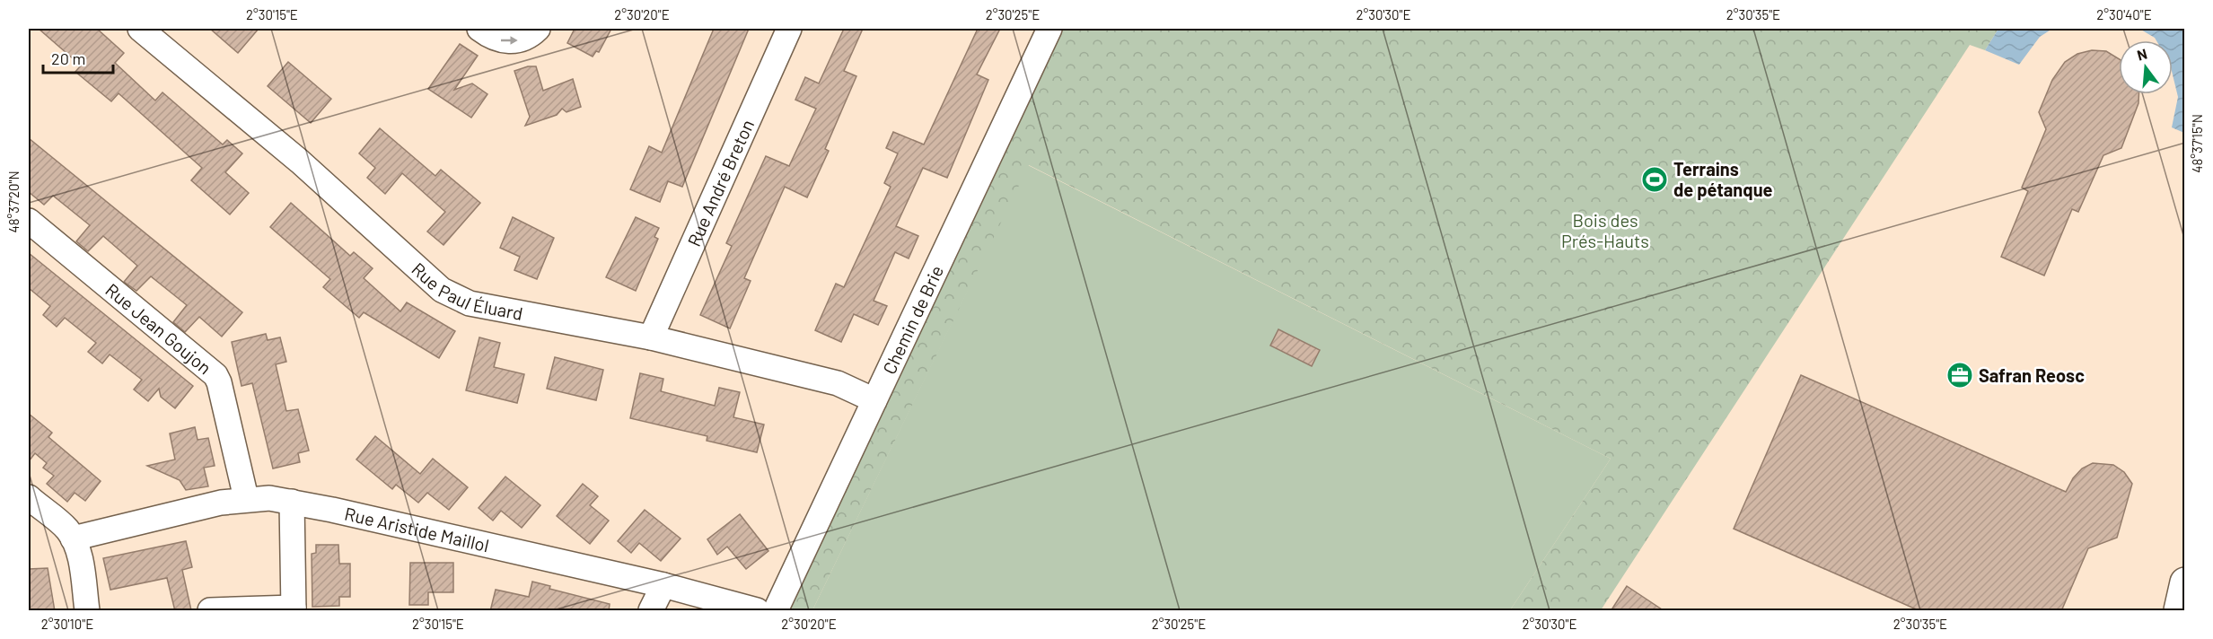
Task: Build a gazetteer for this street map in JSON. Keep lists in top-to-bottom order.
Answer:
{
  "streets": {
    "street": [
      "Rue André Breton",
      "Rue Paul Éluard",
      "Chemin de Brie",
      "Rue Jean Goujon",
      "Rue Aristide Maillol"
    ]
  },
  "crossings": [
    ["Rue André Breton", "Rue Paul Éluard"],
    ["Rue Paul Éluard", "Chemin de Brie"],
    ["Rue Jean Goujon", "Rue Aristide Maillol"]
  ],
  "parks": ["Bois des Prés-Hauts"],
  "places": {
    "sports": ["Terrains de pétanque"],
    "office": ["Safran Reosc"]
  },
  "scale_bar": "20 m",
  "north": "top",
  "coordinates": [
    "2°30'15\"E",
    "2°30'20\"E",
    "2°30'25\"E",
    "2°30'30\"E",
    "2°30'35\"E",
    "2°30'40\"E",
    "48°37'15\"N",
    "48°37'20\"N",
    "2°30'10\"E"
  ]
}
